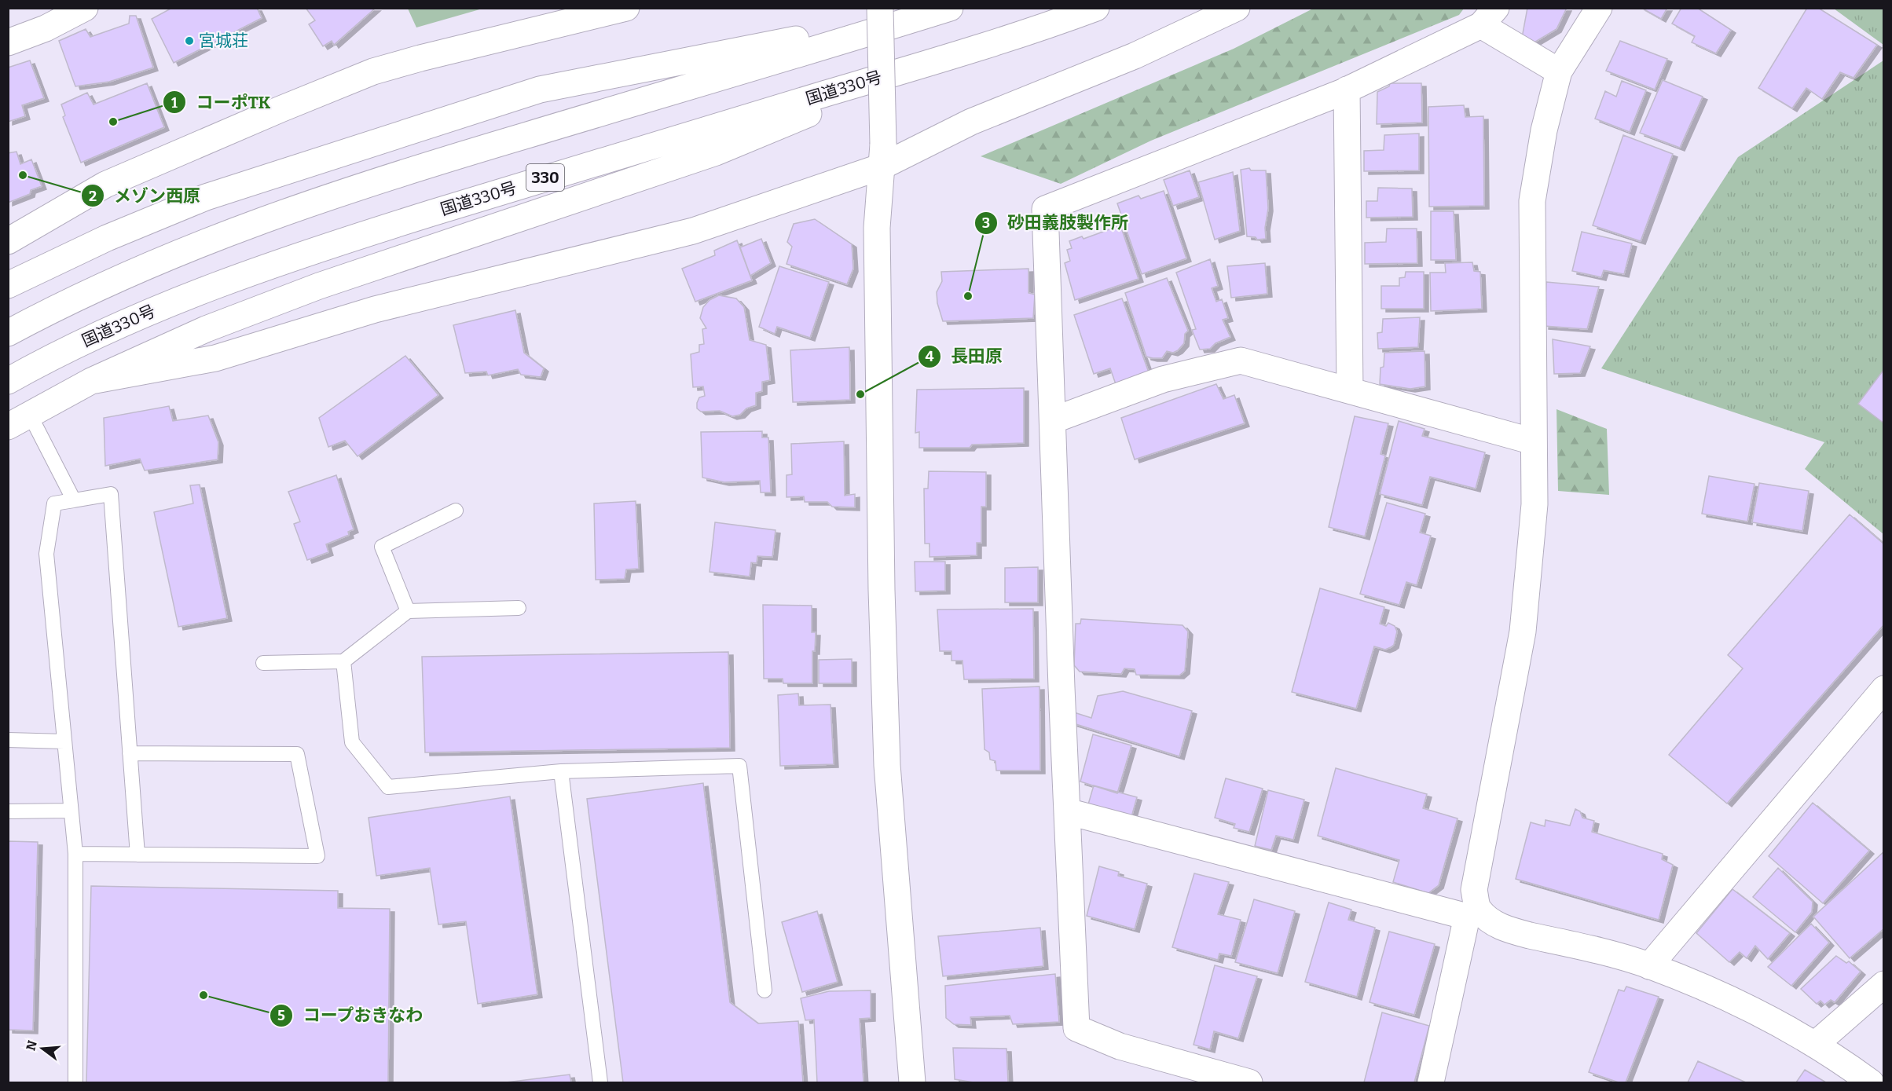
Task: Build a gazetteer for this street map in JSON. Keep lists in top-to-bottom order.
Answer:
{
  "streets": {
    "main road": ["国道330号", "330"]
  },
  "places": [
    "宮城荘",
    "コーポTK",
    "メゾン西原",
    "砂田義肢製作所",
    "長田原",
    "コープおきなわ"
  ],
  "north": "left"
}
